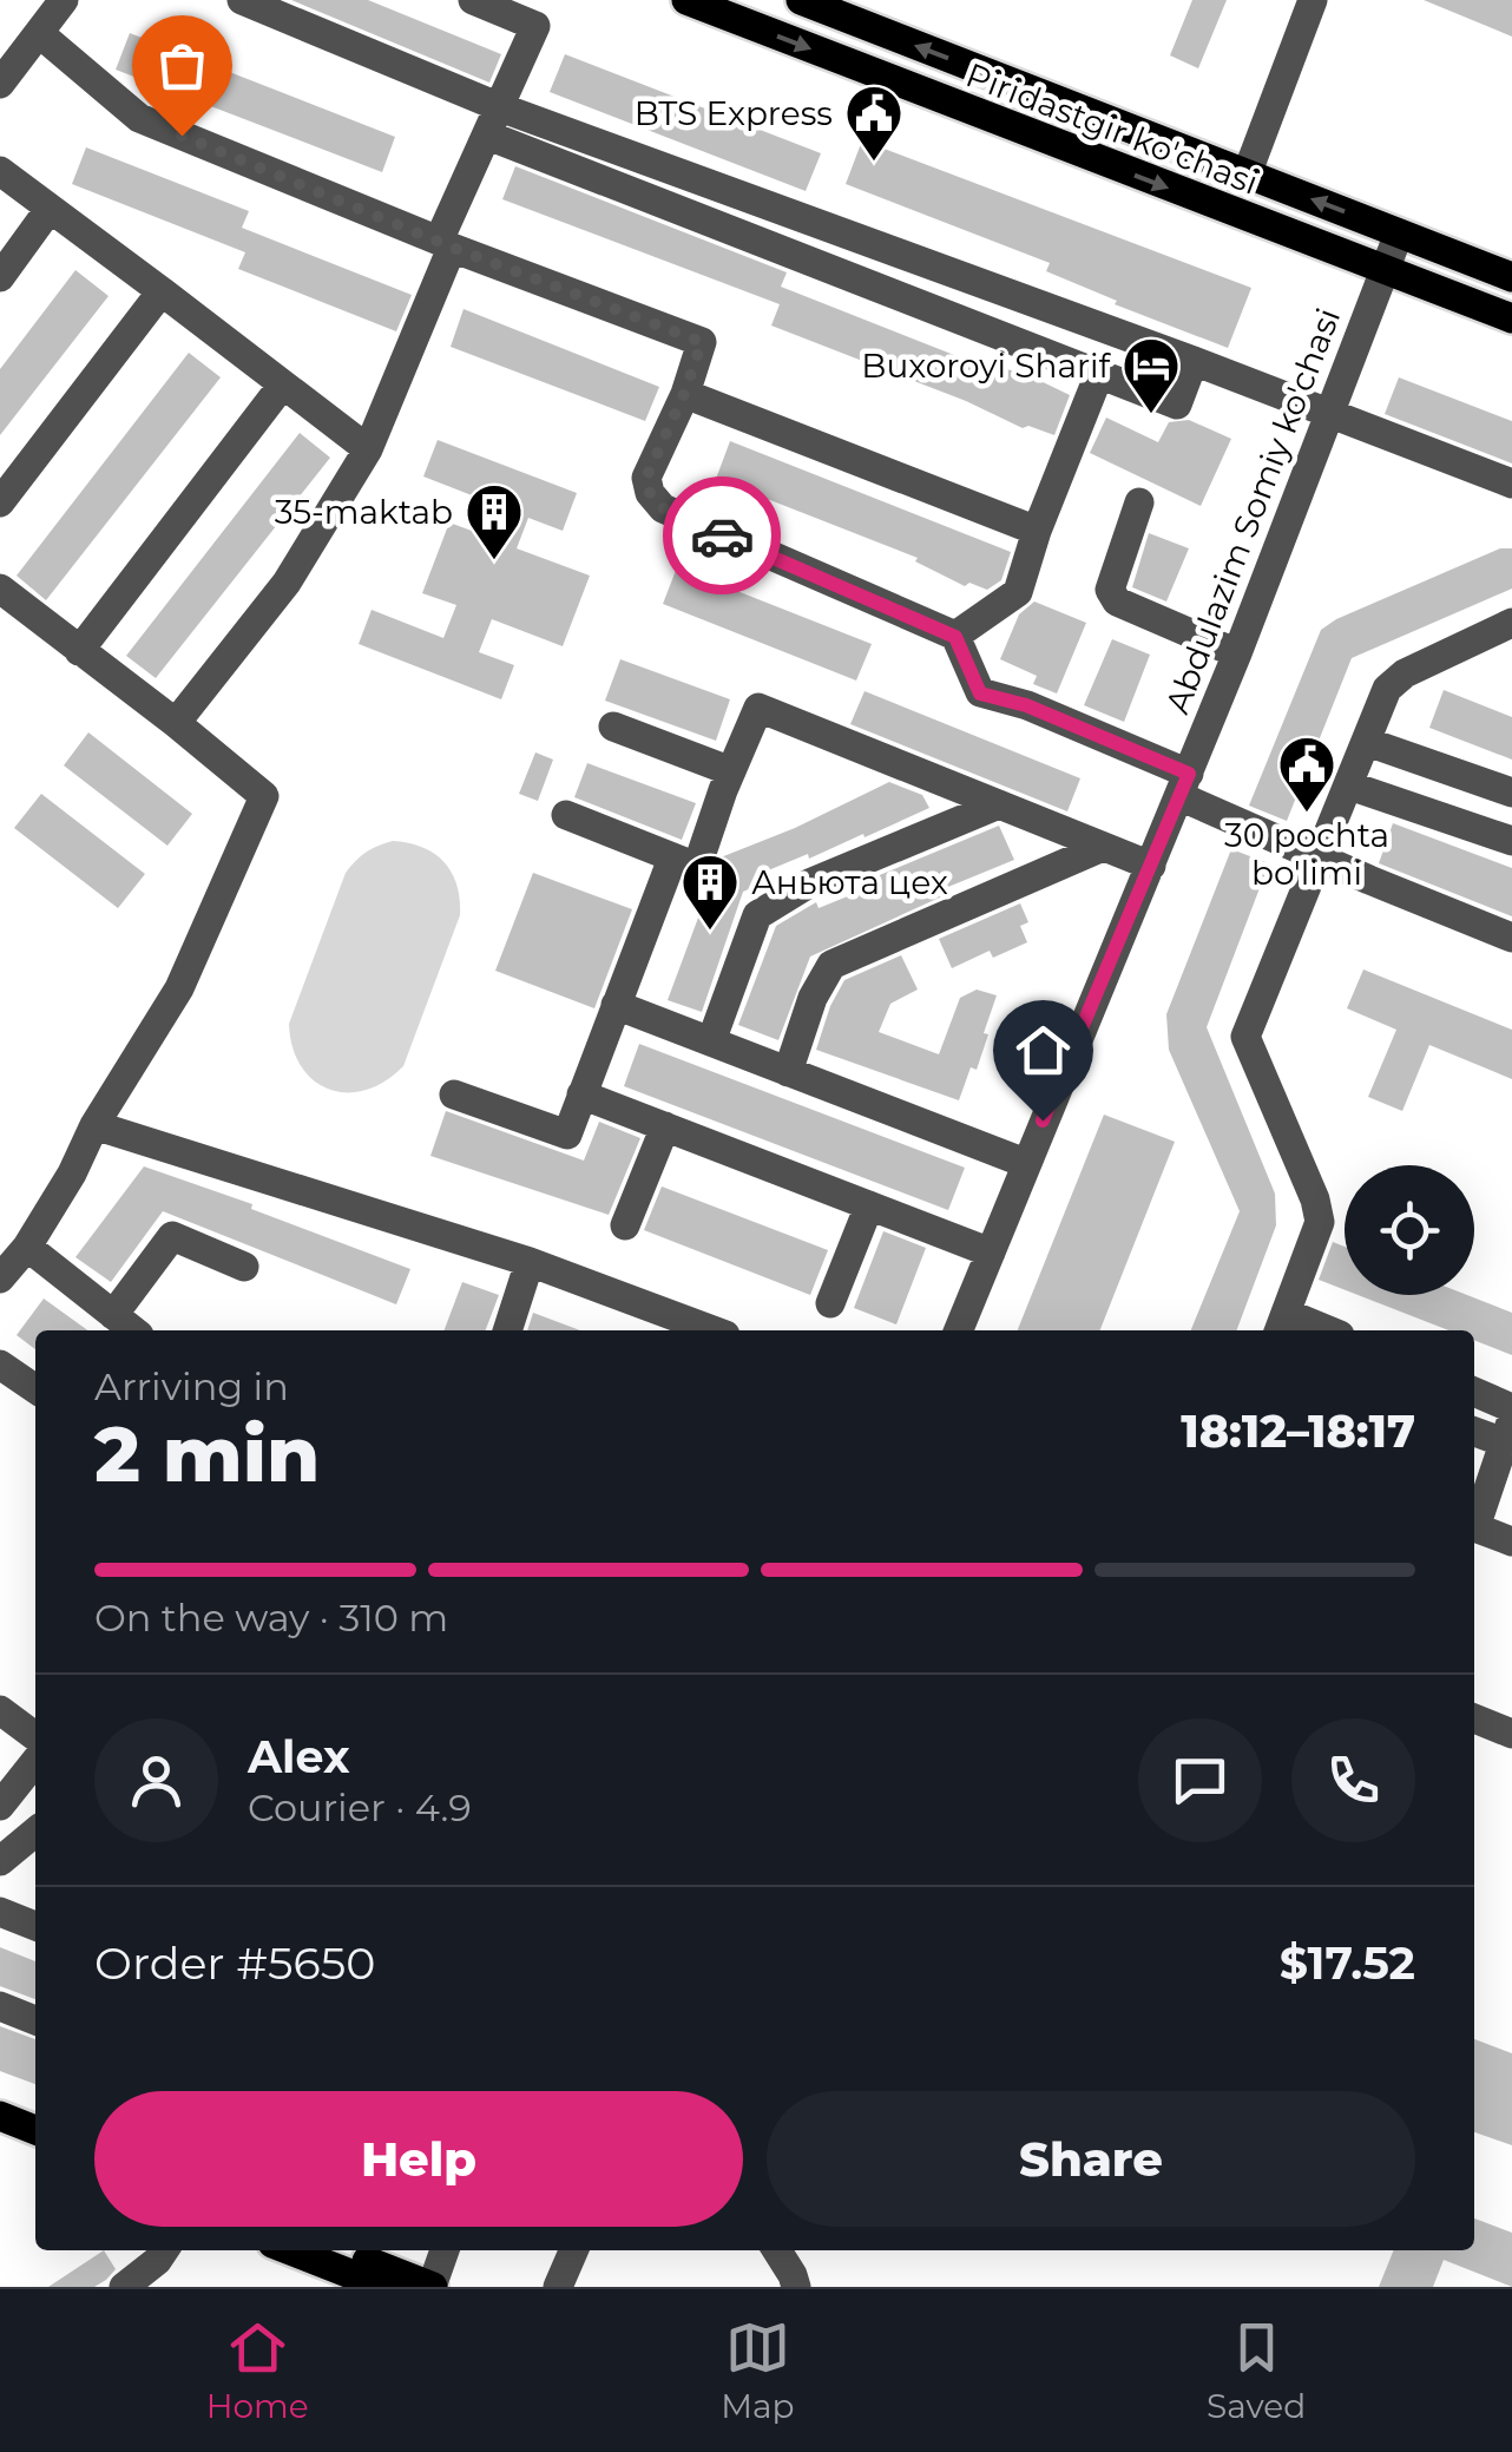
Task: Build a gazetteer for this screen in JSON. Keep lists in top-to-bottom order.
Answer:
{
  "streets": {
    "main road": ["Piridastgir ko'chasi"],
    "street": ["Abdulazim Somiy ko'chasi"]
  },
  "crossings": [
    ["Piridastgir ko'chasi", "Abdulazim Somiy ko'chasi"]
  ],
  "places": {
    "public building": ["BTS Express", "30 pochta bo'limi"],
    "hotel": ["Buxoroyi Sharif"],
    "building": ["35-maktab", "Аньюта цех"]
  },
  "page": {
    "heading": ["2 min", "Arriving in", "18:12–18:17"],
    "panel": [
      "Alex",
      "Courier · 4.9",
      "Order #5650",
      "$17.52"
    ],
    "bar": "On the way · 310 m",
    "buttons": ["Help", "Share"],
    "tabs": ["Home", "Map", "Saved"]
  }
}
